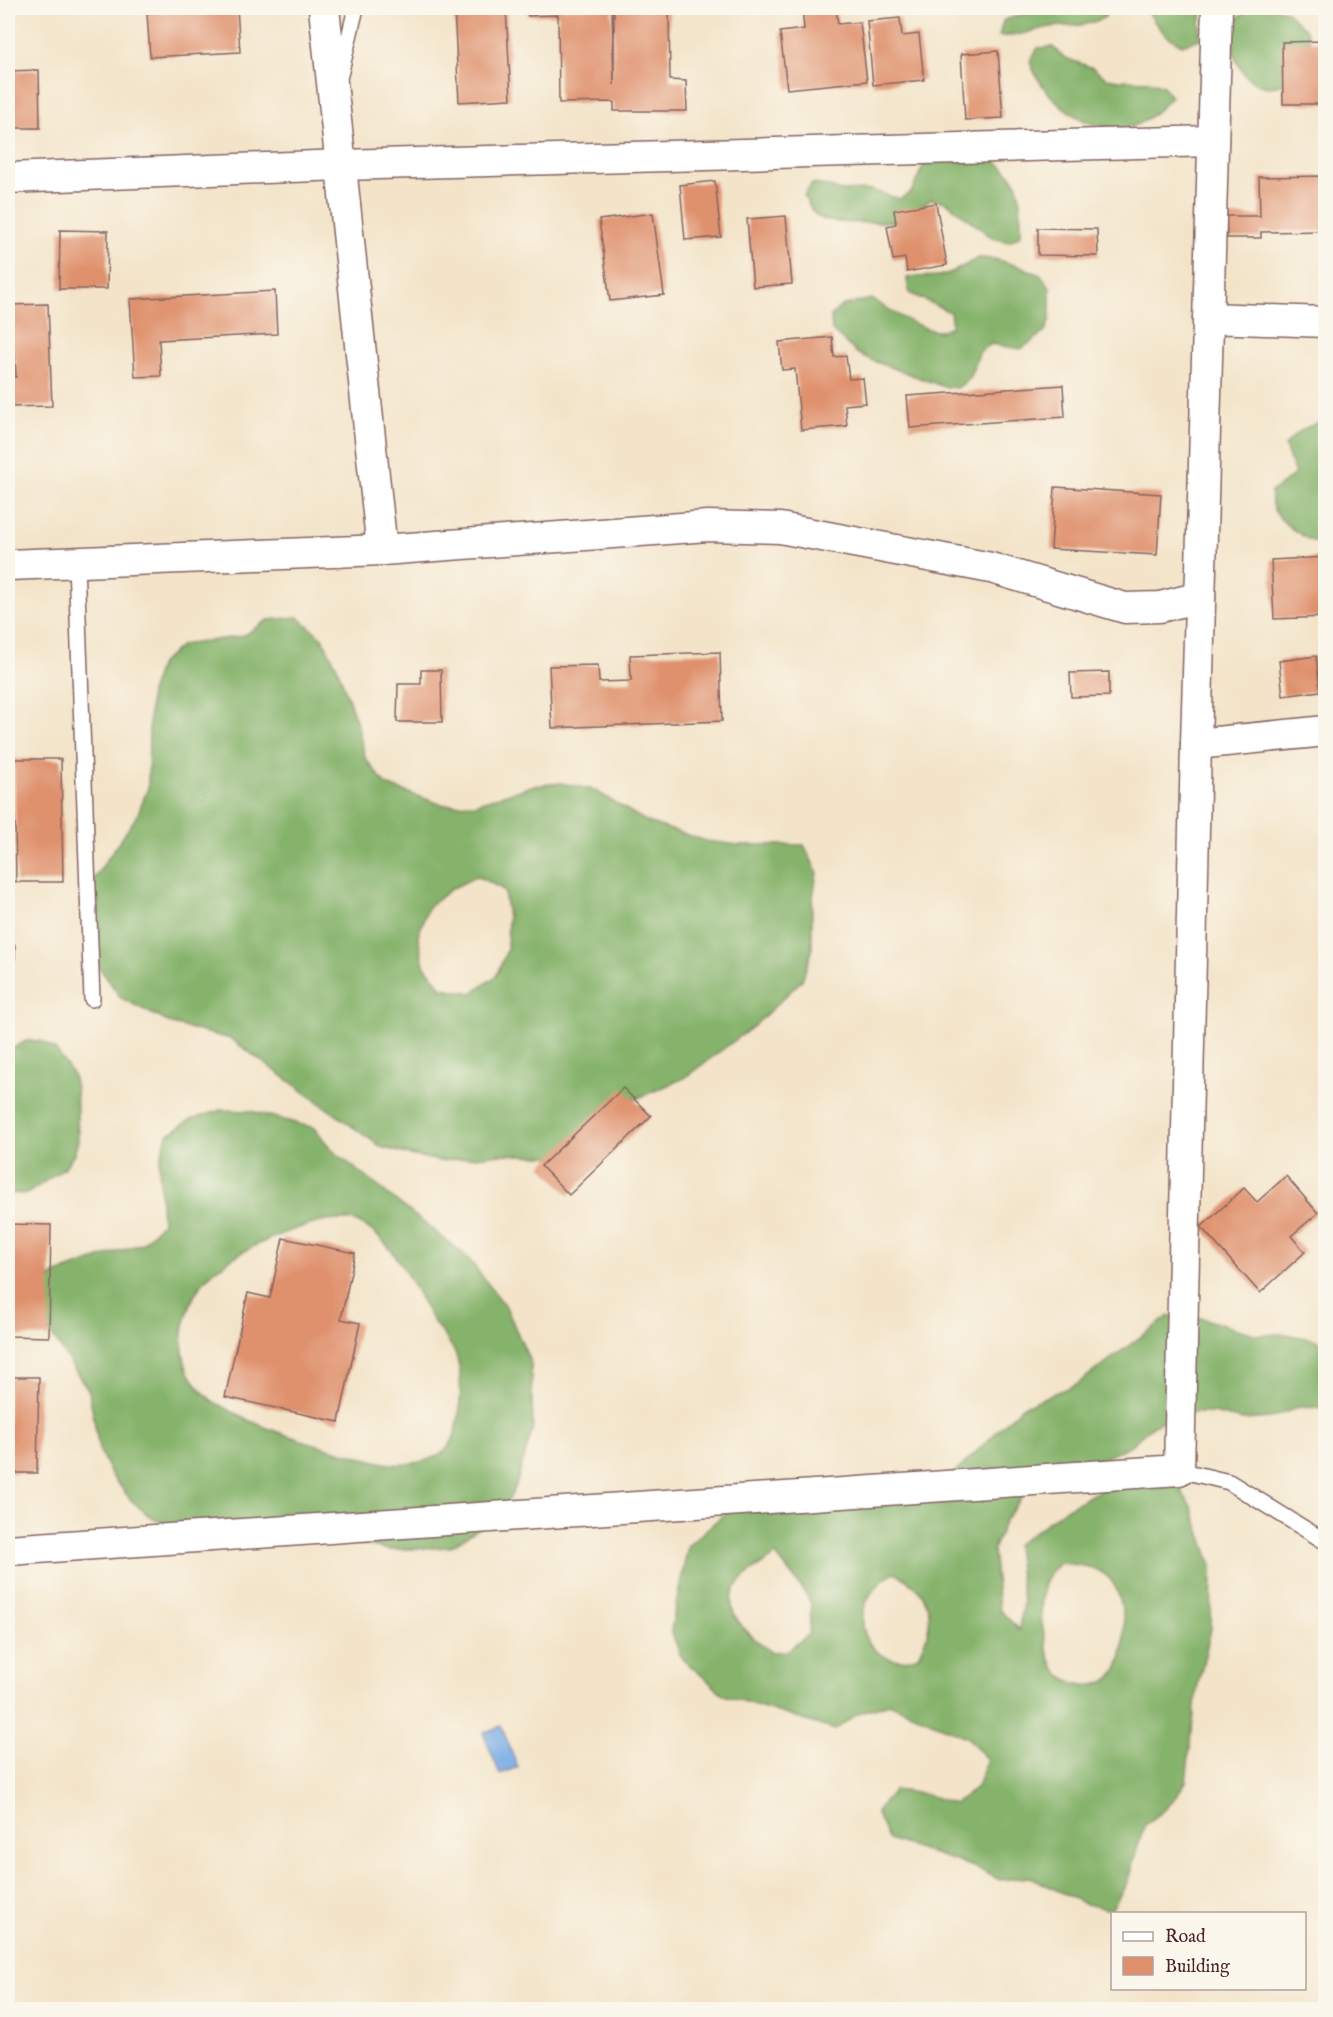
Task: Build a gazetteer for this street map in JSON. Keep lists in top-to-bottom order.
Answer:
{
  "legend": ["Road", "Building"]
}
